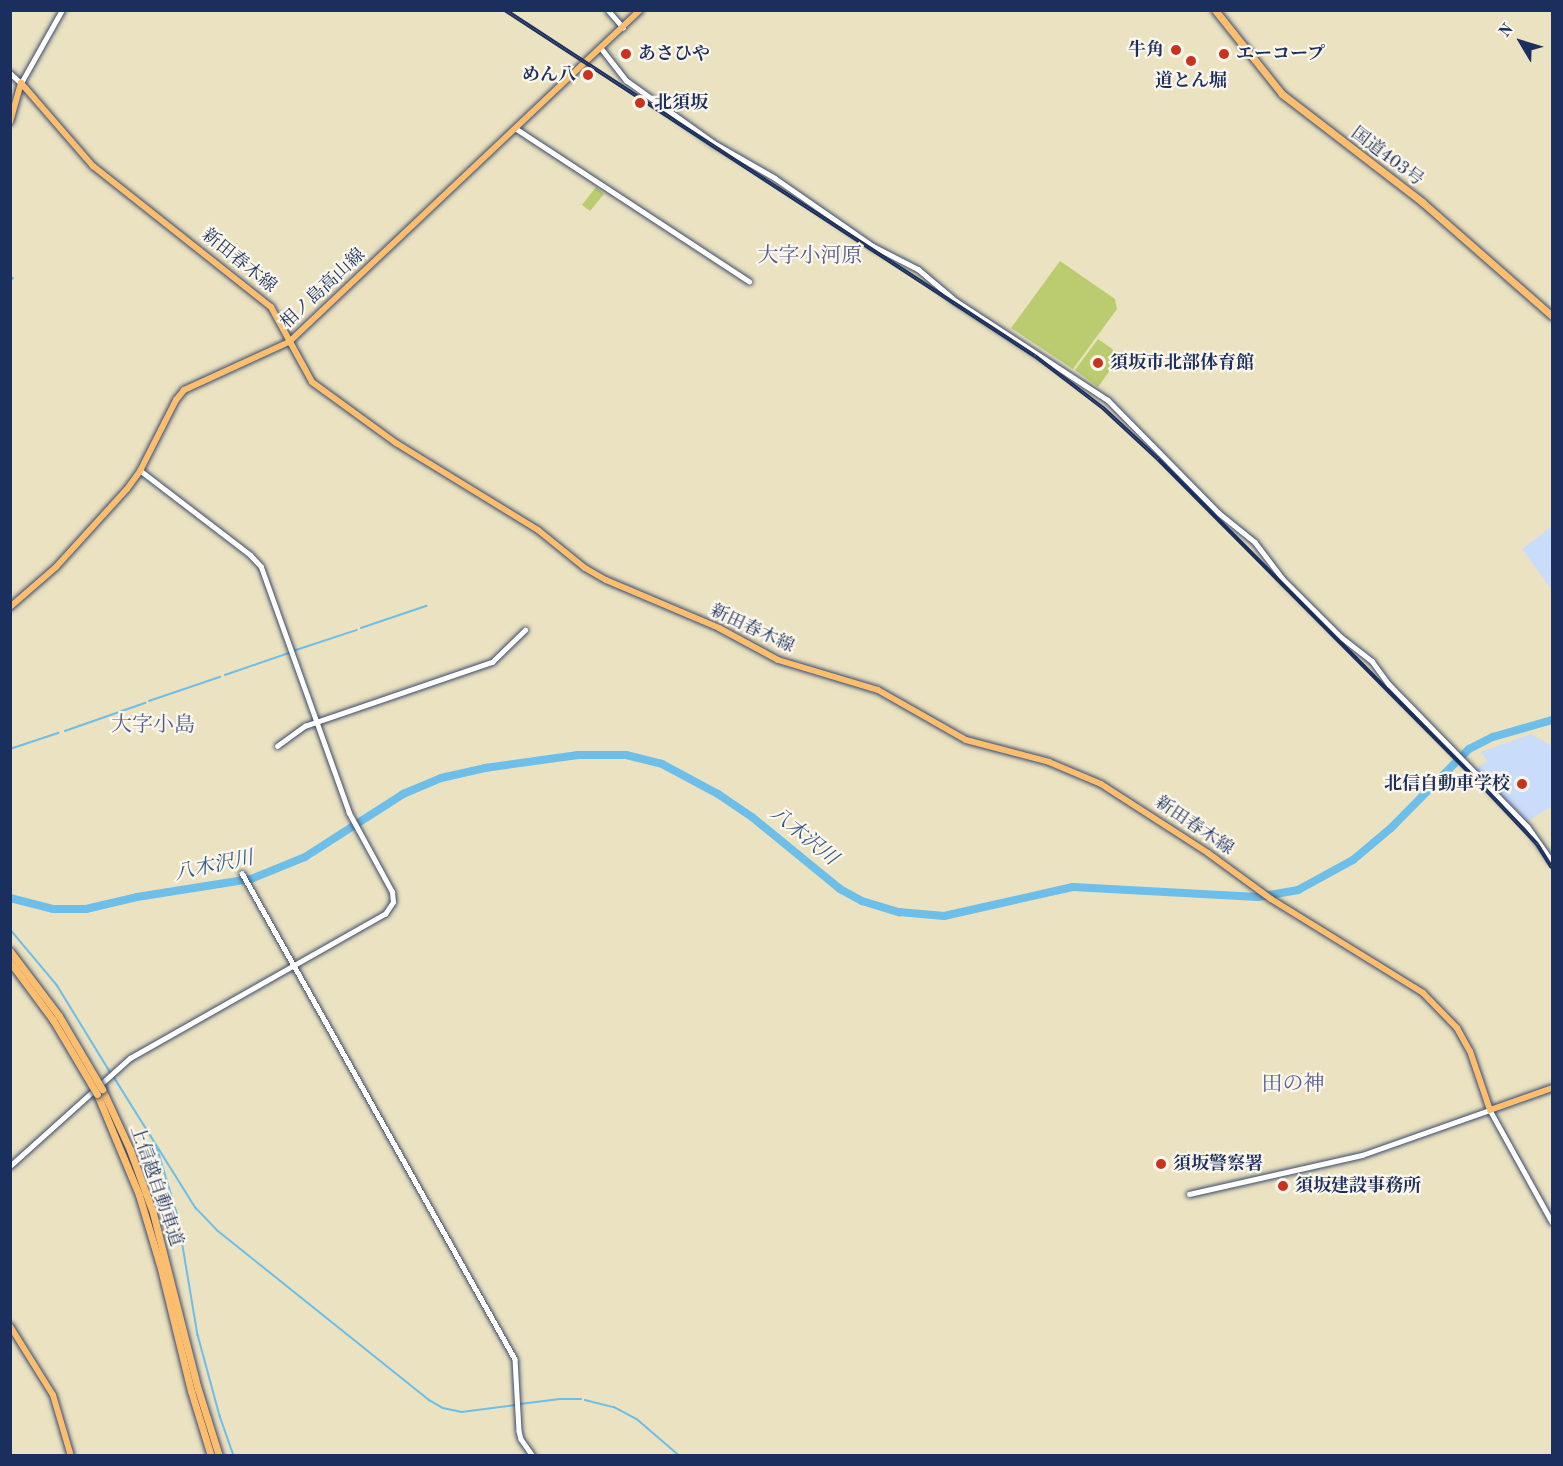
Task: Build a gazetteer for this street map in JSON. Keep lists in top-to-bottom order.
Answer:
{
  "streets": {
    "highway": ["国道403号", "上信越自動車道"],
    "main road": ["新田春木線", "相ノ島高山線"]
  },
  "crossings": [
    ["新田春木線", "相ノ島高山線"]
  ],
  "districts": ["大字小河原", "大字小島", "田の神"],
  "water": ["八木沢川"],
  "places": [
    "牛角",
    "あさひや",
    "エーコープ",
    "道とん堀",
    "めん八",
    "北須坂",
    "須坂市北部体育館",
    "北信自動車学校",
    "須坂警察署",
    "須坂建設事務所"
  ],
  "north": "top left"
}
